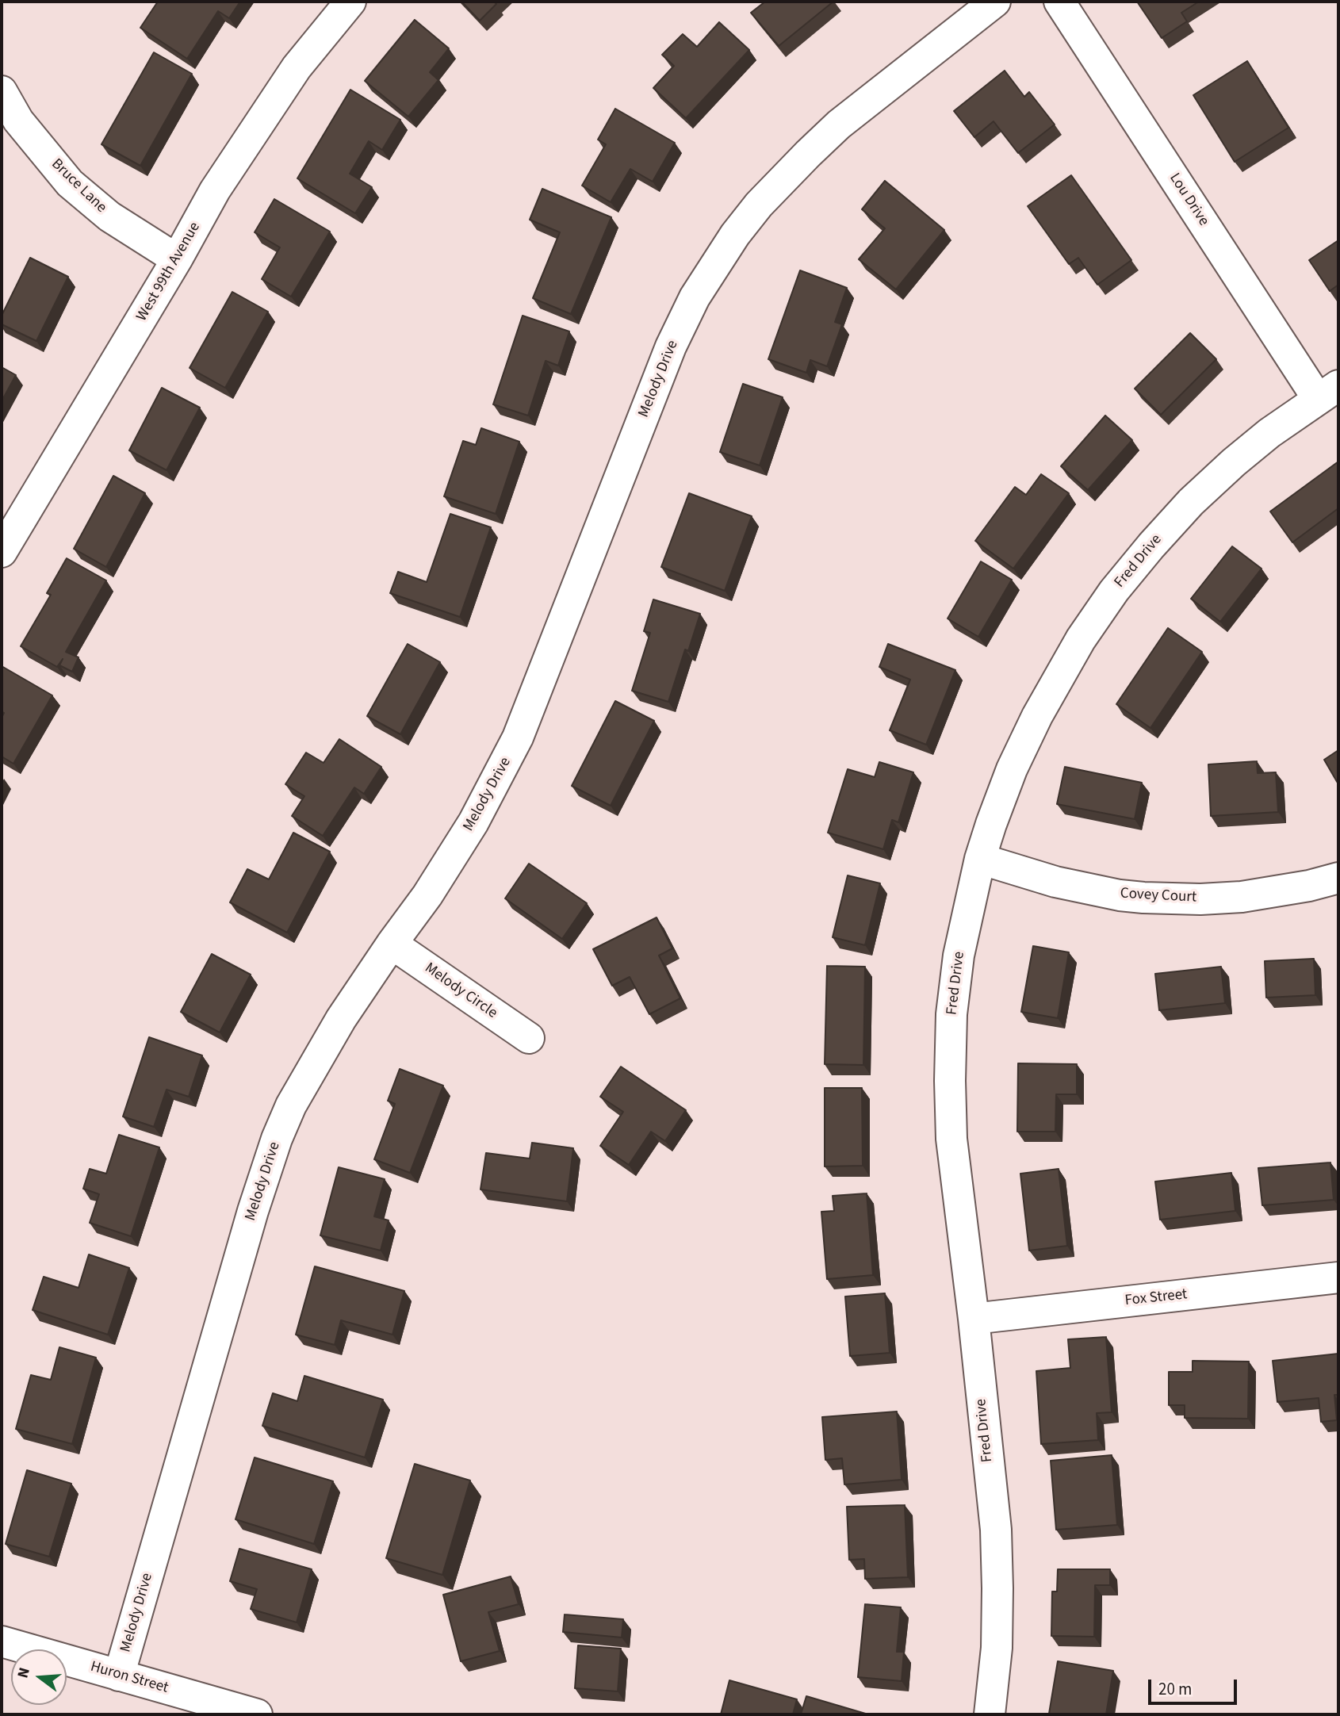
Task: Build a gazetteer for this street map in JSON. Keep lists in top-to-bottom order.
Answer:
{
  "streets": {
    "street": [
      "Bruce Lane",
      "Lou Drive",
      "West 99th Avenue",
      "Melody Drive",
      "Fred Drive",
      "Covey Court",
      "Melody Circle",
      "Fox Street",
      "Huron Street"
    ]
  },
  "crossings": [
    ["Bruce Lane", "West 99th Avenue"],
    ["Lou Drive", "Fred Drive"],
    ["Melody Drive", "Melody Circle"],
    ["Melody Drive", "Huron Street"],
    ["Fred Drive", "Covey Court"],
    ["Fred Drive", "Fox Street"]
  ],
  "scale_bar": "20 m",
  "north": "left"
}
